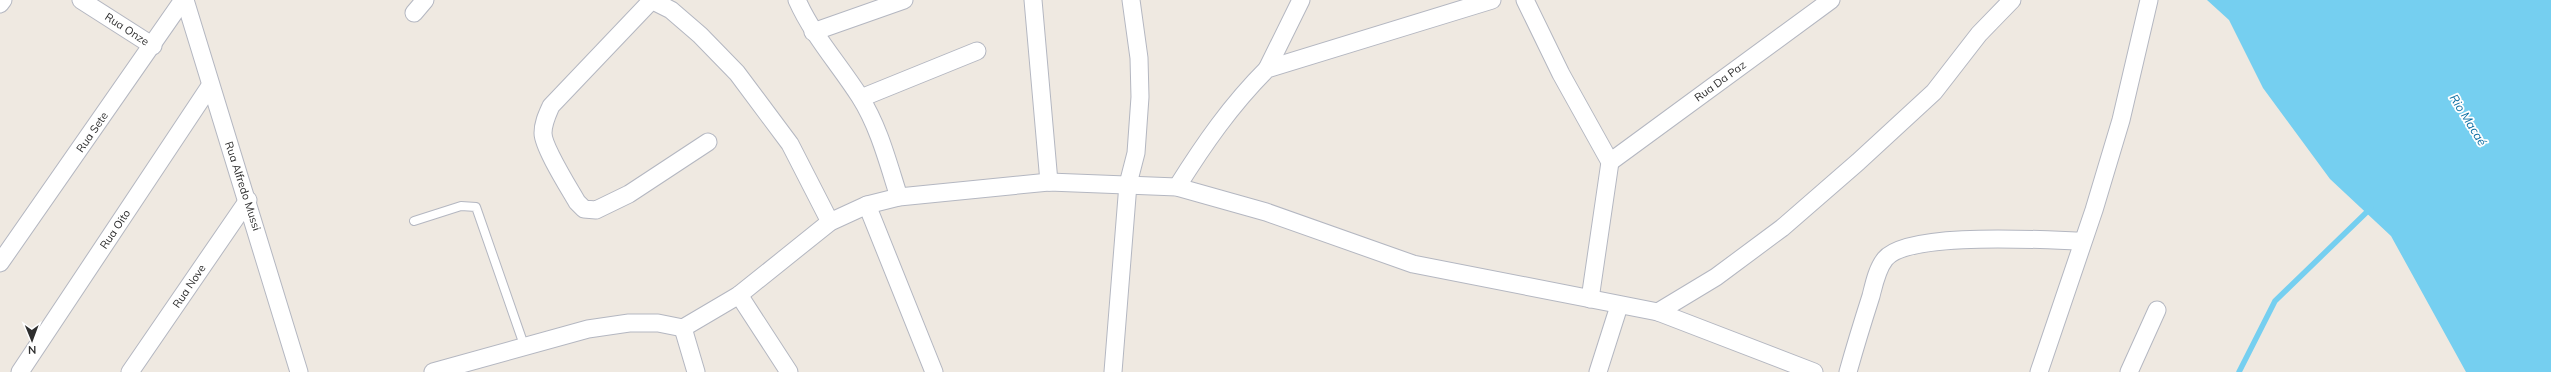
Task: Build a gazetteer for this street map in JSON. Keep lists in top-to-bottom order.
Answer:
{
  "streets": {
    "street": [
      "Rua Onze",
      "Rua Da Paz",
      "Rua Sete",
      "Rua Alfredo Mussi",
      "Rua Oito",
      "Rua Nove"
    ]
  },
  "crossings": [
    ["Rua Onze", "Rua Sete"],
    ["Rua Sete", "Rua Alfredo Mussi"],
    ["Rua Alfredo Mussi", "Rua Oito"],
    ["Rua Alfredo Mussi", "Rua Nove"]
  ],
  "water": ["Rio Macaé"],
  "north": "bottom"
}
